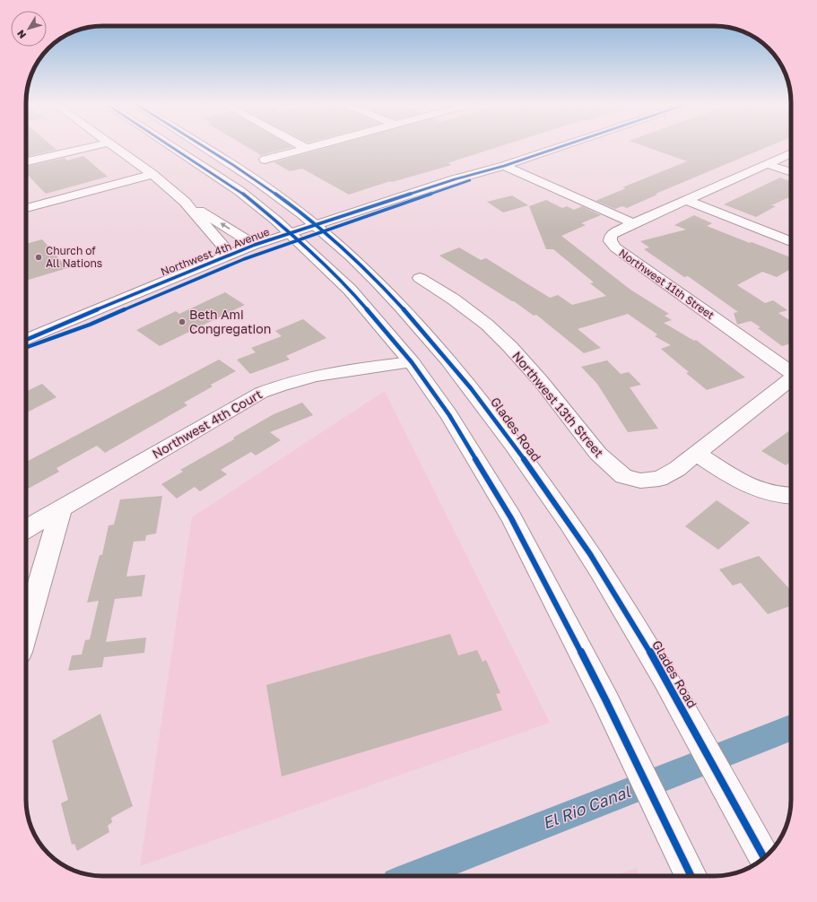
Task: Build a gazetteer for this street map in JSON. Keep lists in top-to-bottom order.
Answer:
{
  "streets": {
    "street": [
      "Northwest 4th Avenue",
      "Northwest 11th Street",
      "Northwest 13th Street",
      "Northwest 4th Court",
      "Glades Road"
    ]
  },
  "crossings": [
    ["Northwest 4th Avenue", "Glades Road"]
  ],
  "water": ["El Rio Canal"],
  "places": ["Church of All Nations", "Beth Ami Congregation"],
  "north": "bottom left"
}
